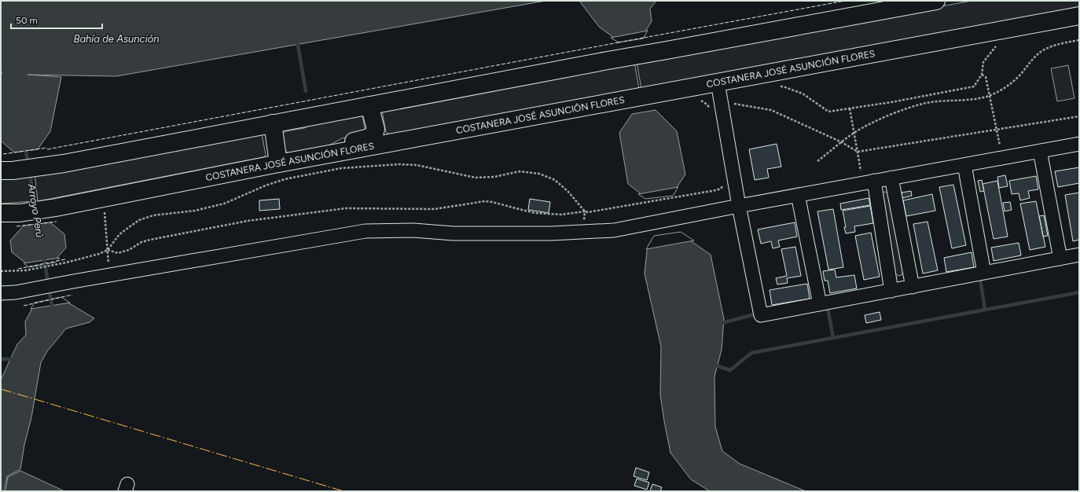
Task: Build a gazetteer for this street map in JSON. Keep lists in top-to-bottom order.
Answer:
{
  "streets": {
    "highway": ["COSTANERA JOSÉ ASUNCIÓN FLORES"]
  },
  "water": ["Bahía de Asunción", "Arroyo Perú"],
  "scale_bar": "50 m"
}
